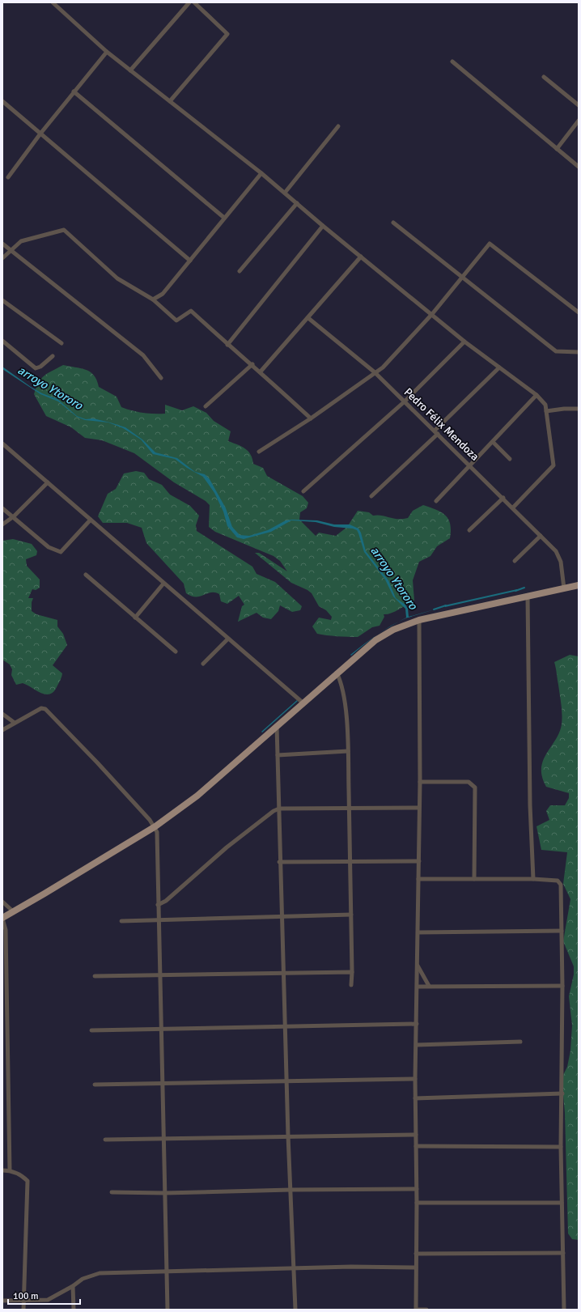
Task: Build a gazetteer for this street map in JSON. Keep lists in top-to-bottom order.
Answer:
{
  "streets": {
    "street": ["Pedro Félix Mendoza"]
  },
  "water": ["arroyo Ytororo"],
  "scale_bar": "100 m"
}
